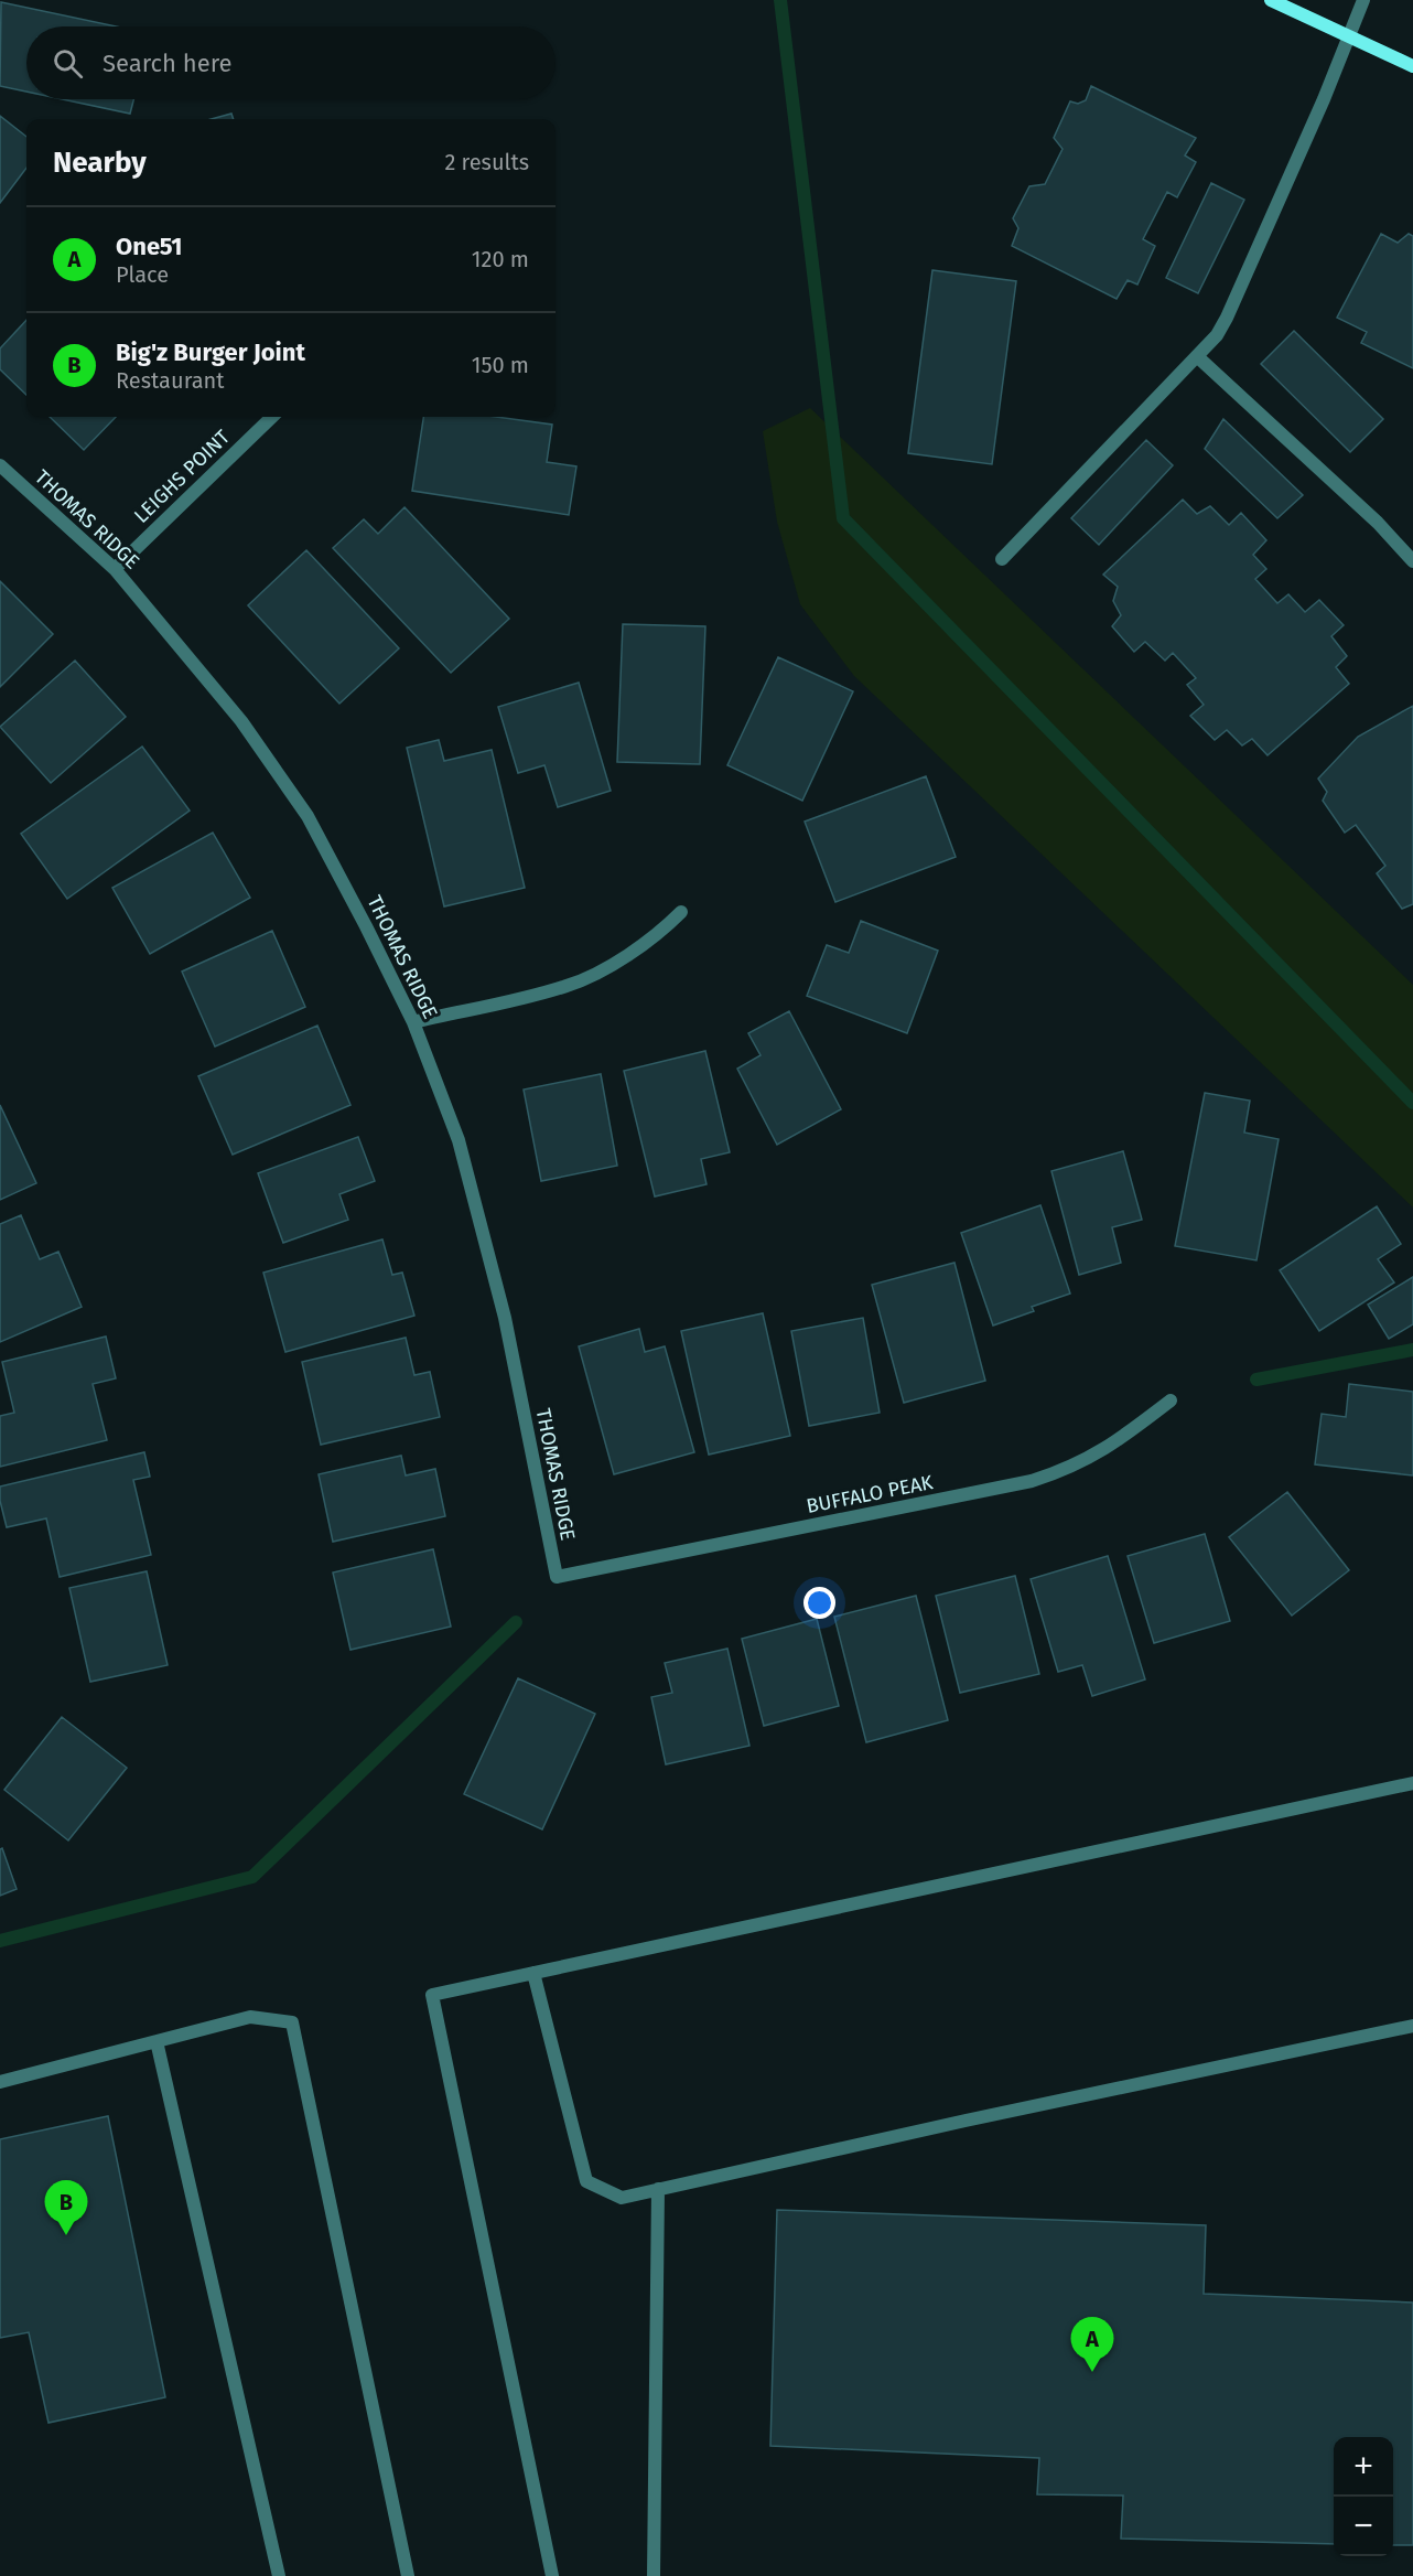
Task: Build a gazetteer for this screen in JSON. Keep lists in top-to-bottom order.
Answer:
{
  "streets": {
    "street": ["LEIGHS POINT", "THOMAS RIDGE", "BUFFALO PEAK"]
  },
  "crossings": [
    ["LEIGHS POINT", "THOMAS RIDGE"],
    ["THOMAS RIDGE", "BUFFALO PEAK"]
  ],
  "page": {
    "search": "Search here",
    "heading": ["Nearby", "2 results"],
    "list": [
      {
        "mark": "A",
        "name": "One51",
        "note": "Place",
        "value": "120 m"
      },
      {
        "mark": "B",
        "name": "Big'z Burger Joint",
        "note": "Restaurant",
        "value": "150 m"
      }
    ],
    "pins": ["B", "A"],
    "map_buttons": ["+", "−"]
  }
}
